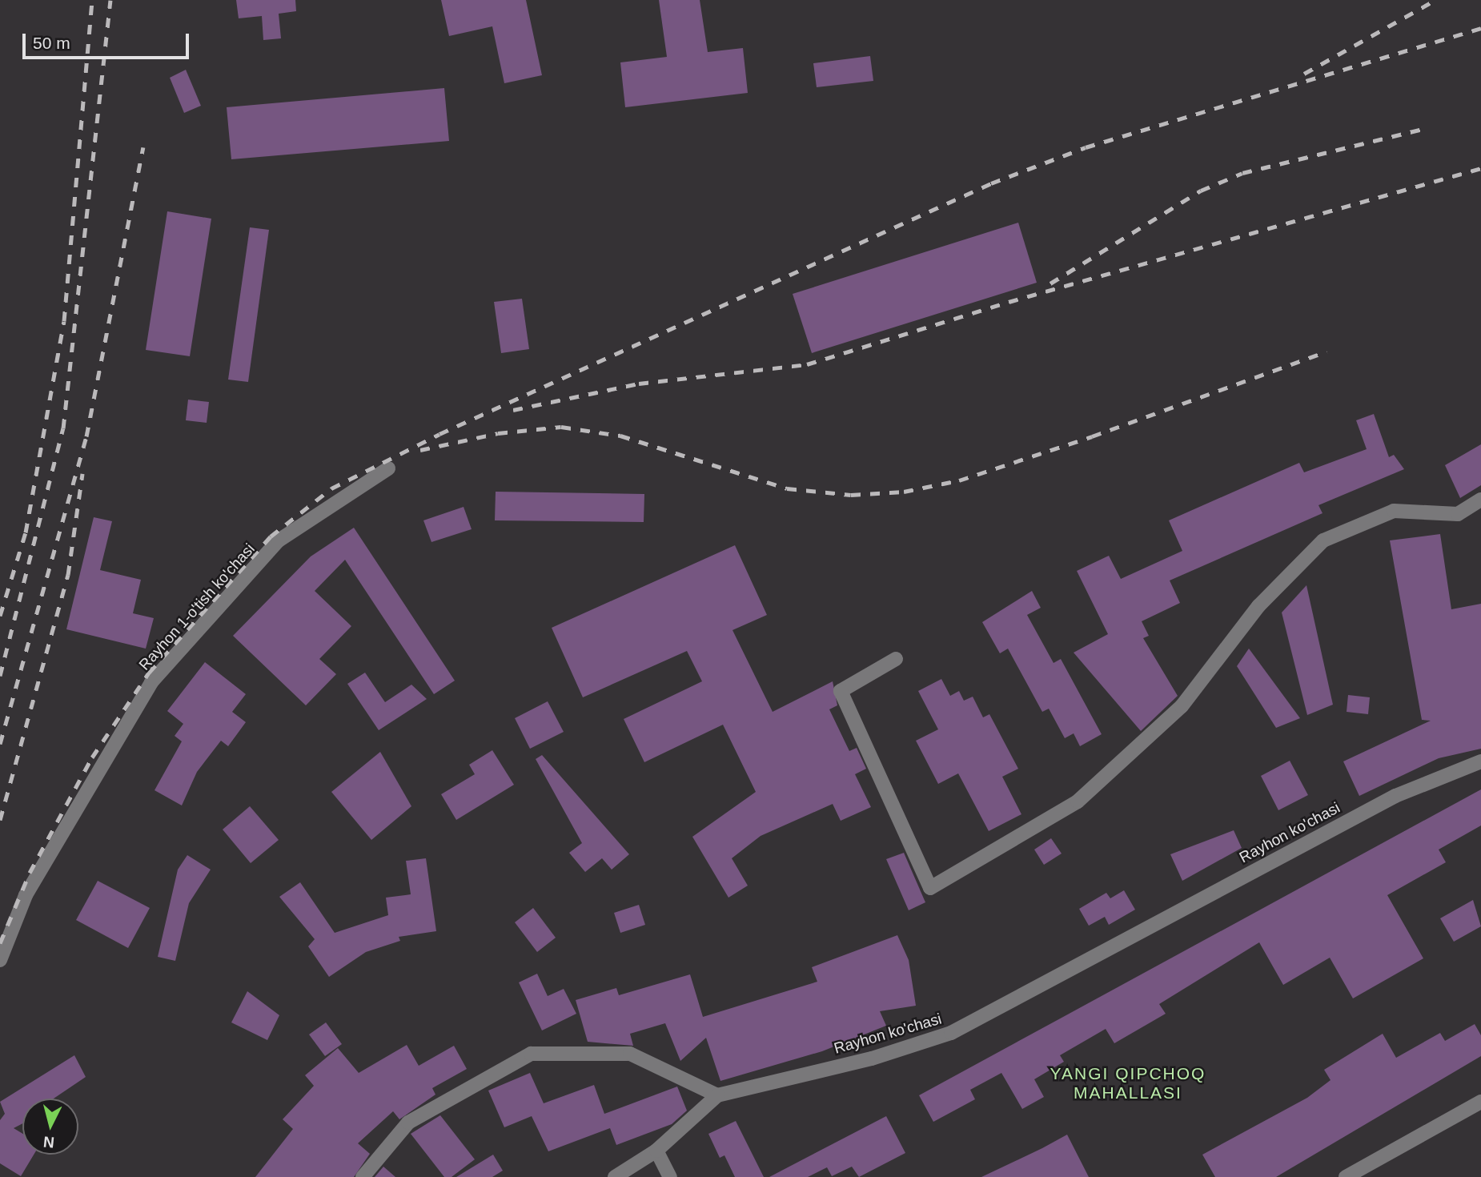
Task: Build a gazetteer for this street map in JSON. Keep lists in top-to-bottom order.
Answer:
{
  "streets": {
    "street": ["Rayhon 1-o'tish ko'chasi", "Rayhon ko'chasi"]
  },
  "districts": ["YANGI QIPCHOQ MAHALLASI"],
  "scale_bar": "50 m",
  "north": "bottom"
}
